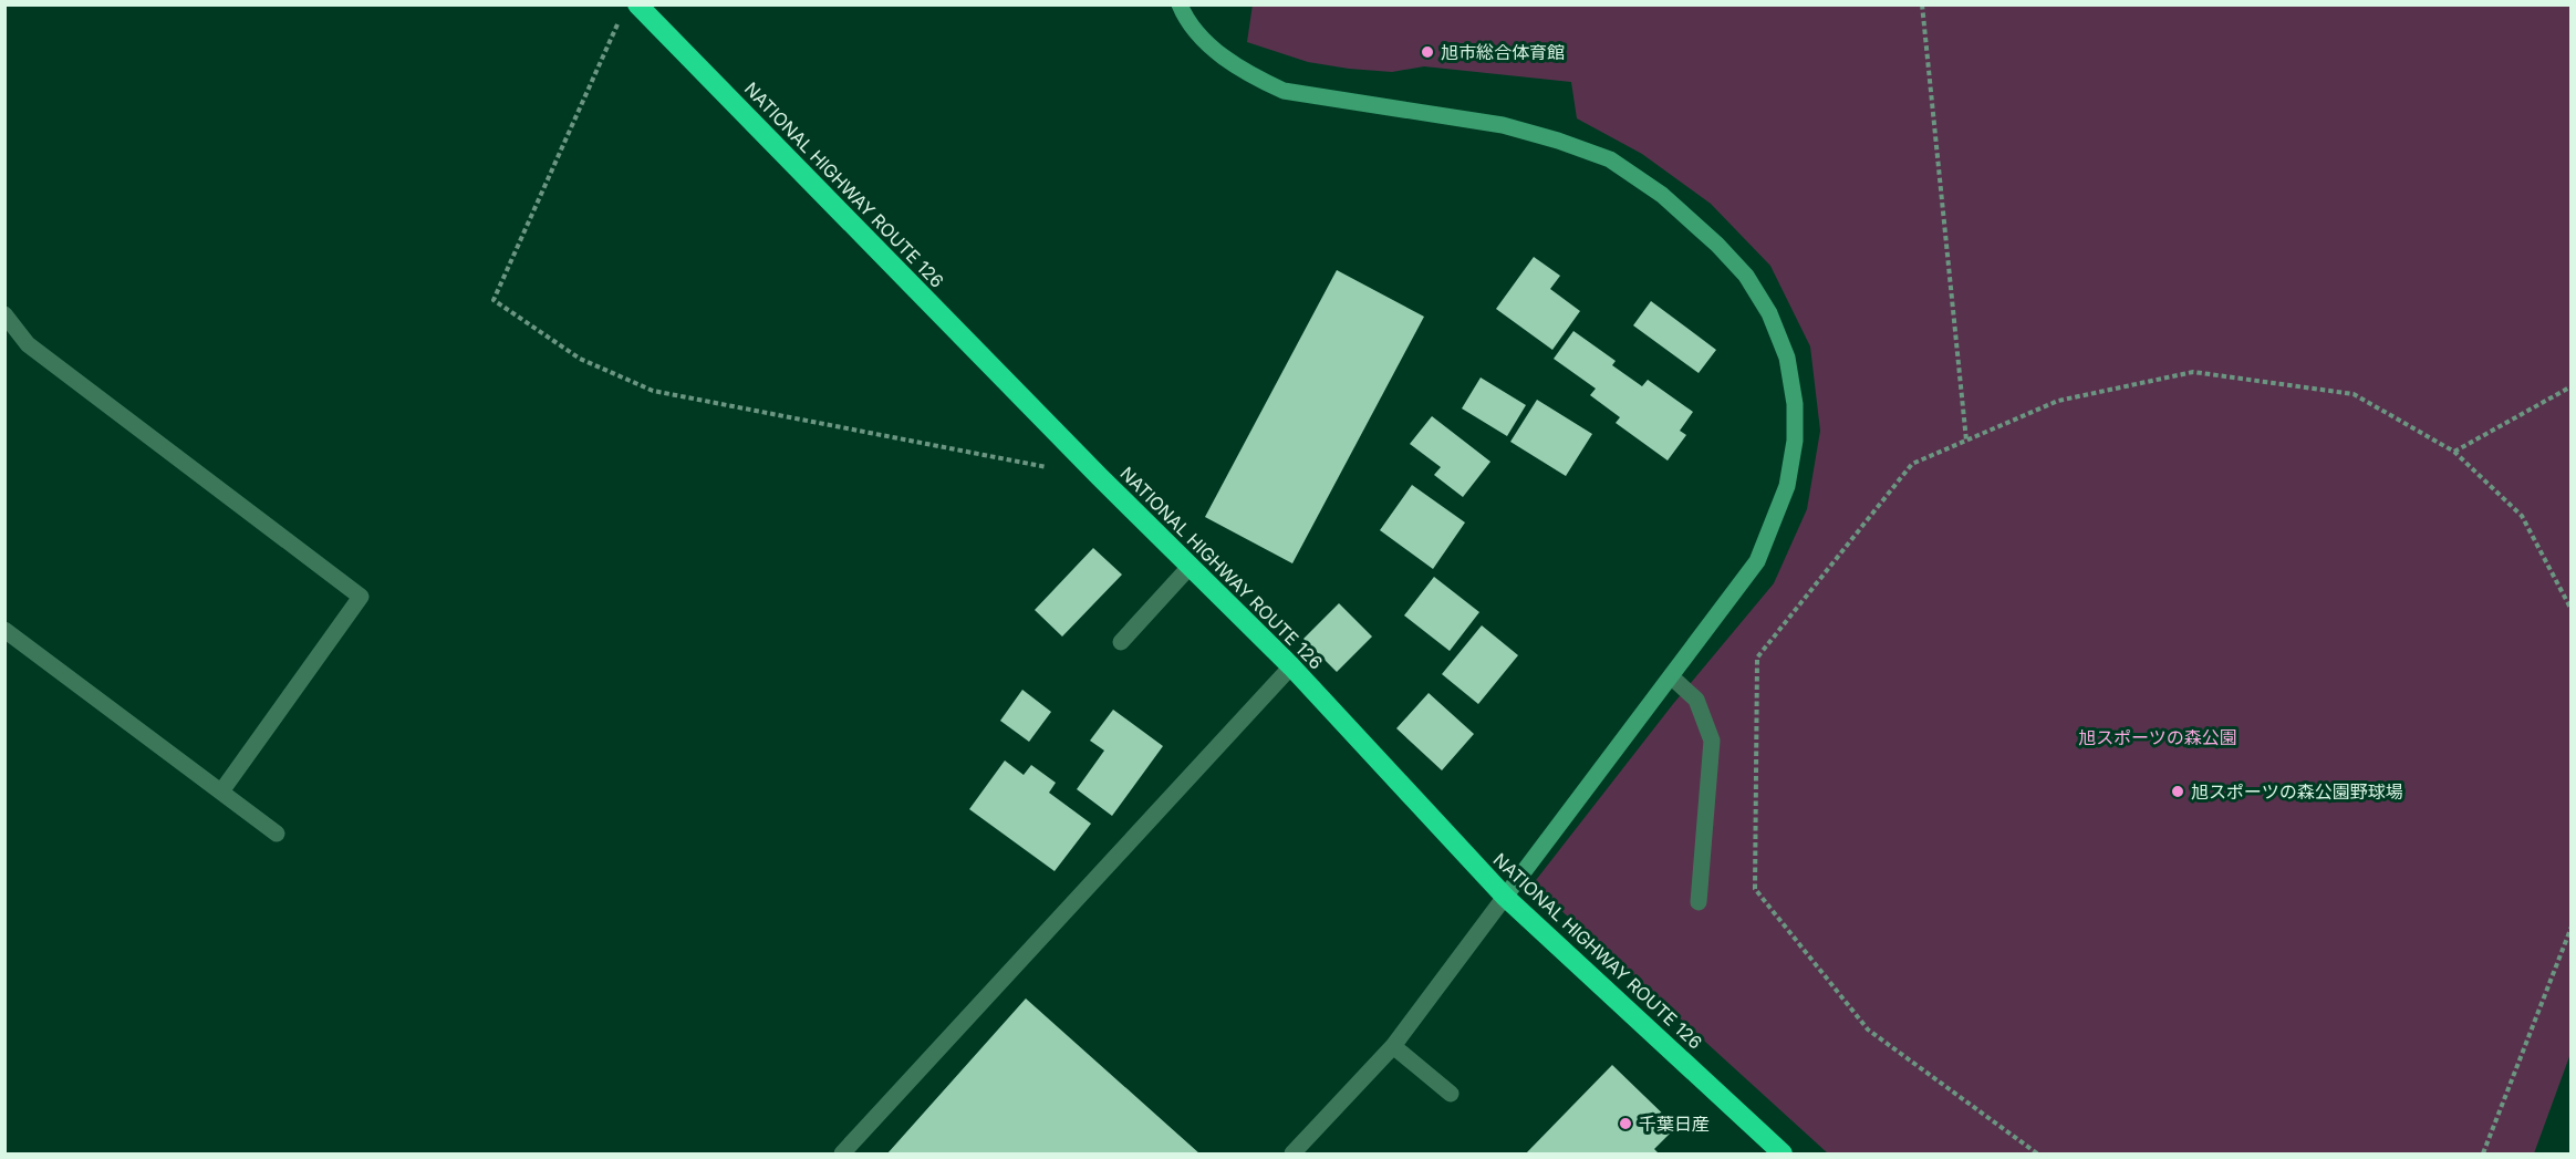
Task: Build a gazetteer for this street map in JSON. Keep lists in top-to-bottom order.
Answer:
{
  "streets": {
    "highway": ["NATIONAL HIGHWAY ROUTE 126"]
  },
  "parks": ["旭スポーツの森公園"],
  "places": ["旭市総合体育館", "旭スポーツの森公園野球場", "千葉日産"]
}
